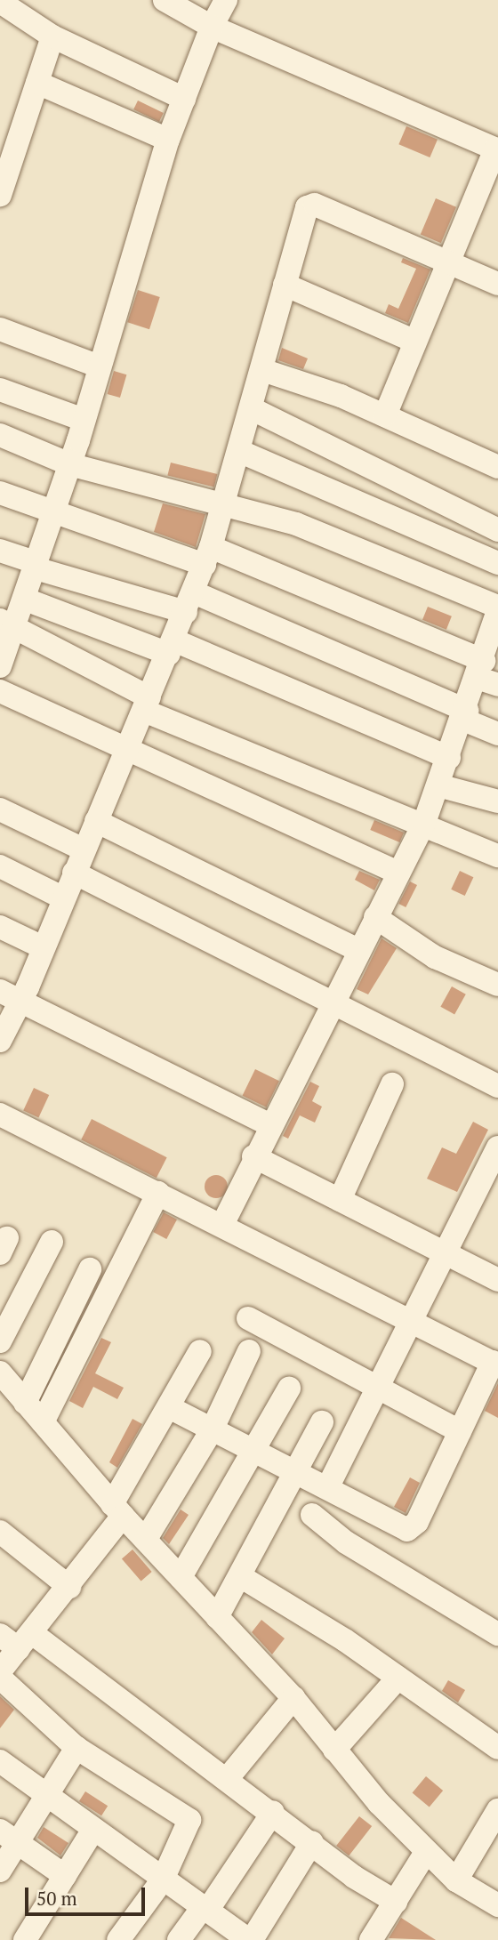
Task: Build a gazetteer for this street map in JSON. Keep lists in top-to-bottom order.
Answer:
{
  "scale_bar": "50 m"
}
